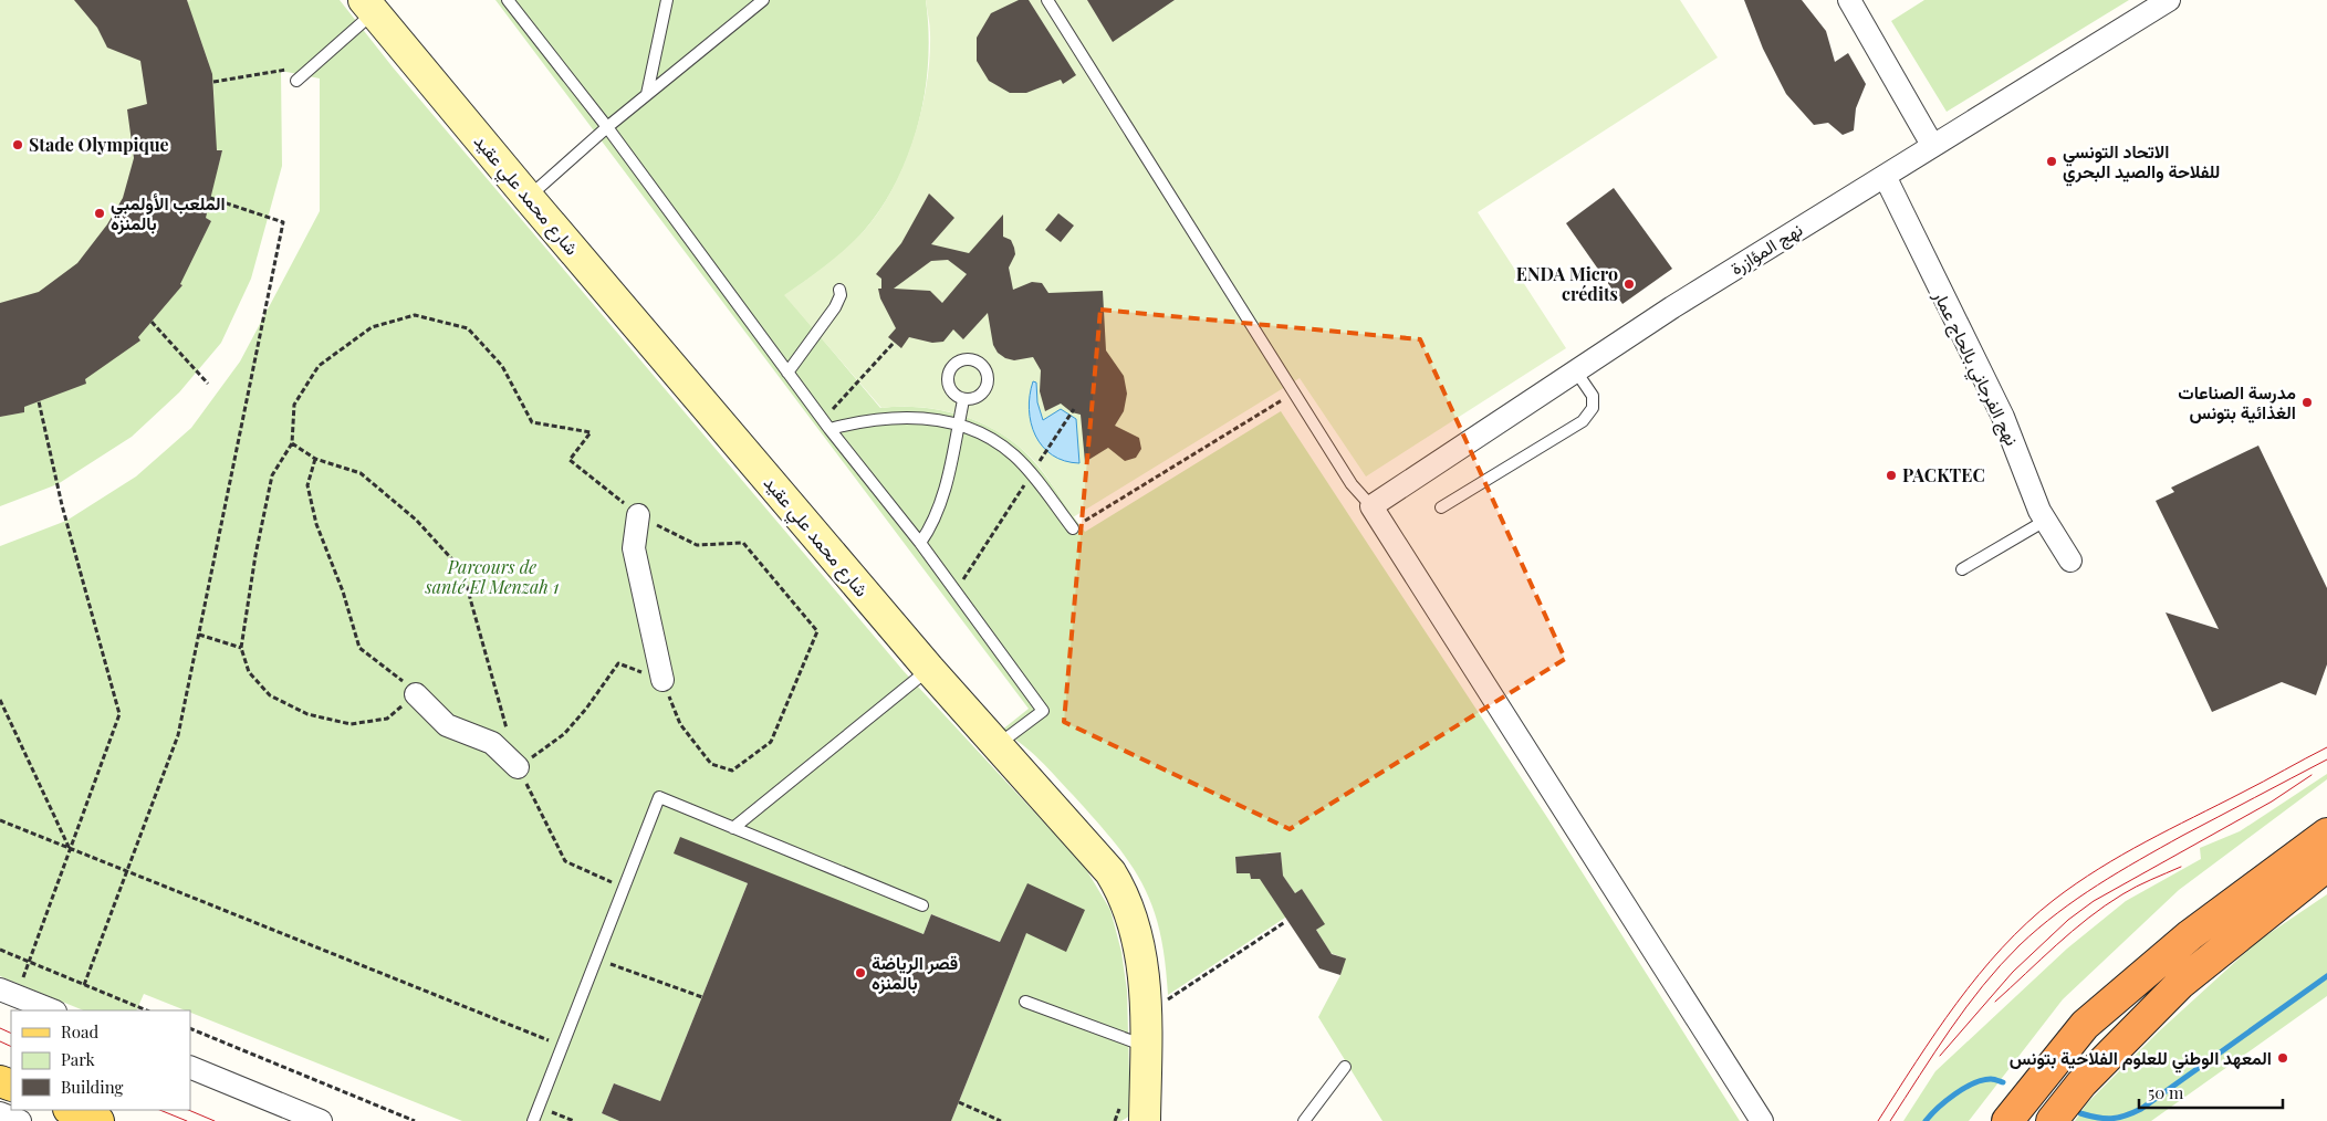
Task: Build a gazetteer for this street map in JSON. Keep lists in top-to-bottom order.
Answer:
{
  "streets": {
    "street": ["شارع محمد علي عقيد", "نهج المؤازرة", "نهج الفرجاني بالحاج عمار"]
  },
  "crossings": [
    ["نهج المؤازرة", "نهج الفرجاني بالحاج عمار"]
  ],
  "parks": ["Parcours de santé El Menzah 1"],
  "places": [
    "Stade Olympique",
    "الاتحاد التونسي للفلاحة والصيد البحري",
    "الملعب الأولمبي بالمنزه",
    "ENDA Micro crédits",
    "مدرسة الصناعات الغذائية بتونس",
    "PACKTEC",
    "قصر الرياضة بالمنزه",
    "المعهد الوطني للعلوم الفلاحية بتونس"
  ],
  "legend": ["Road", "Park", "Building"],
  "scale_bar": "50 m"
}
